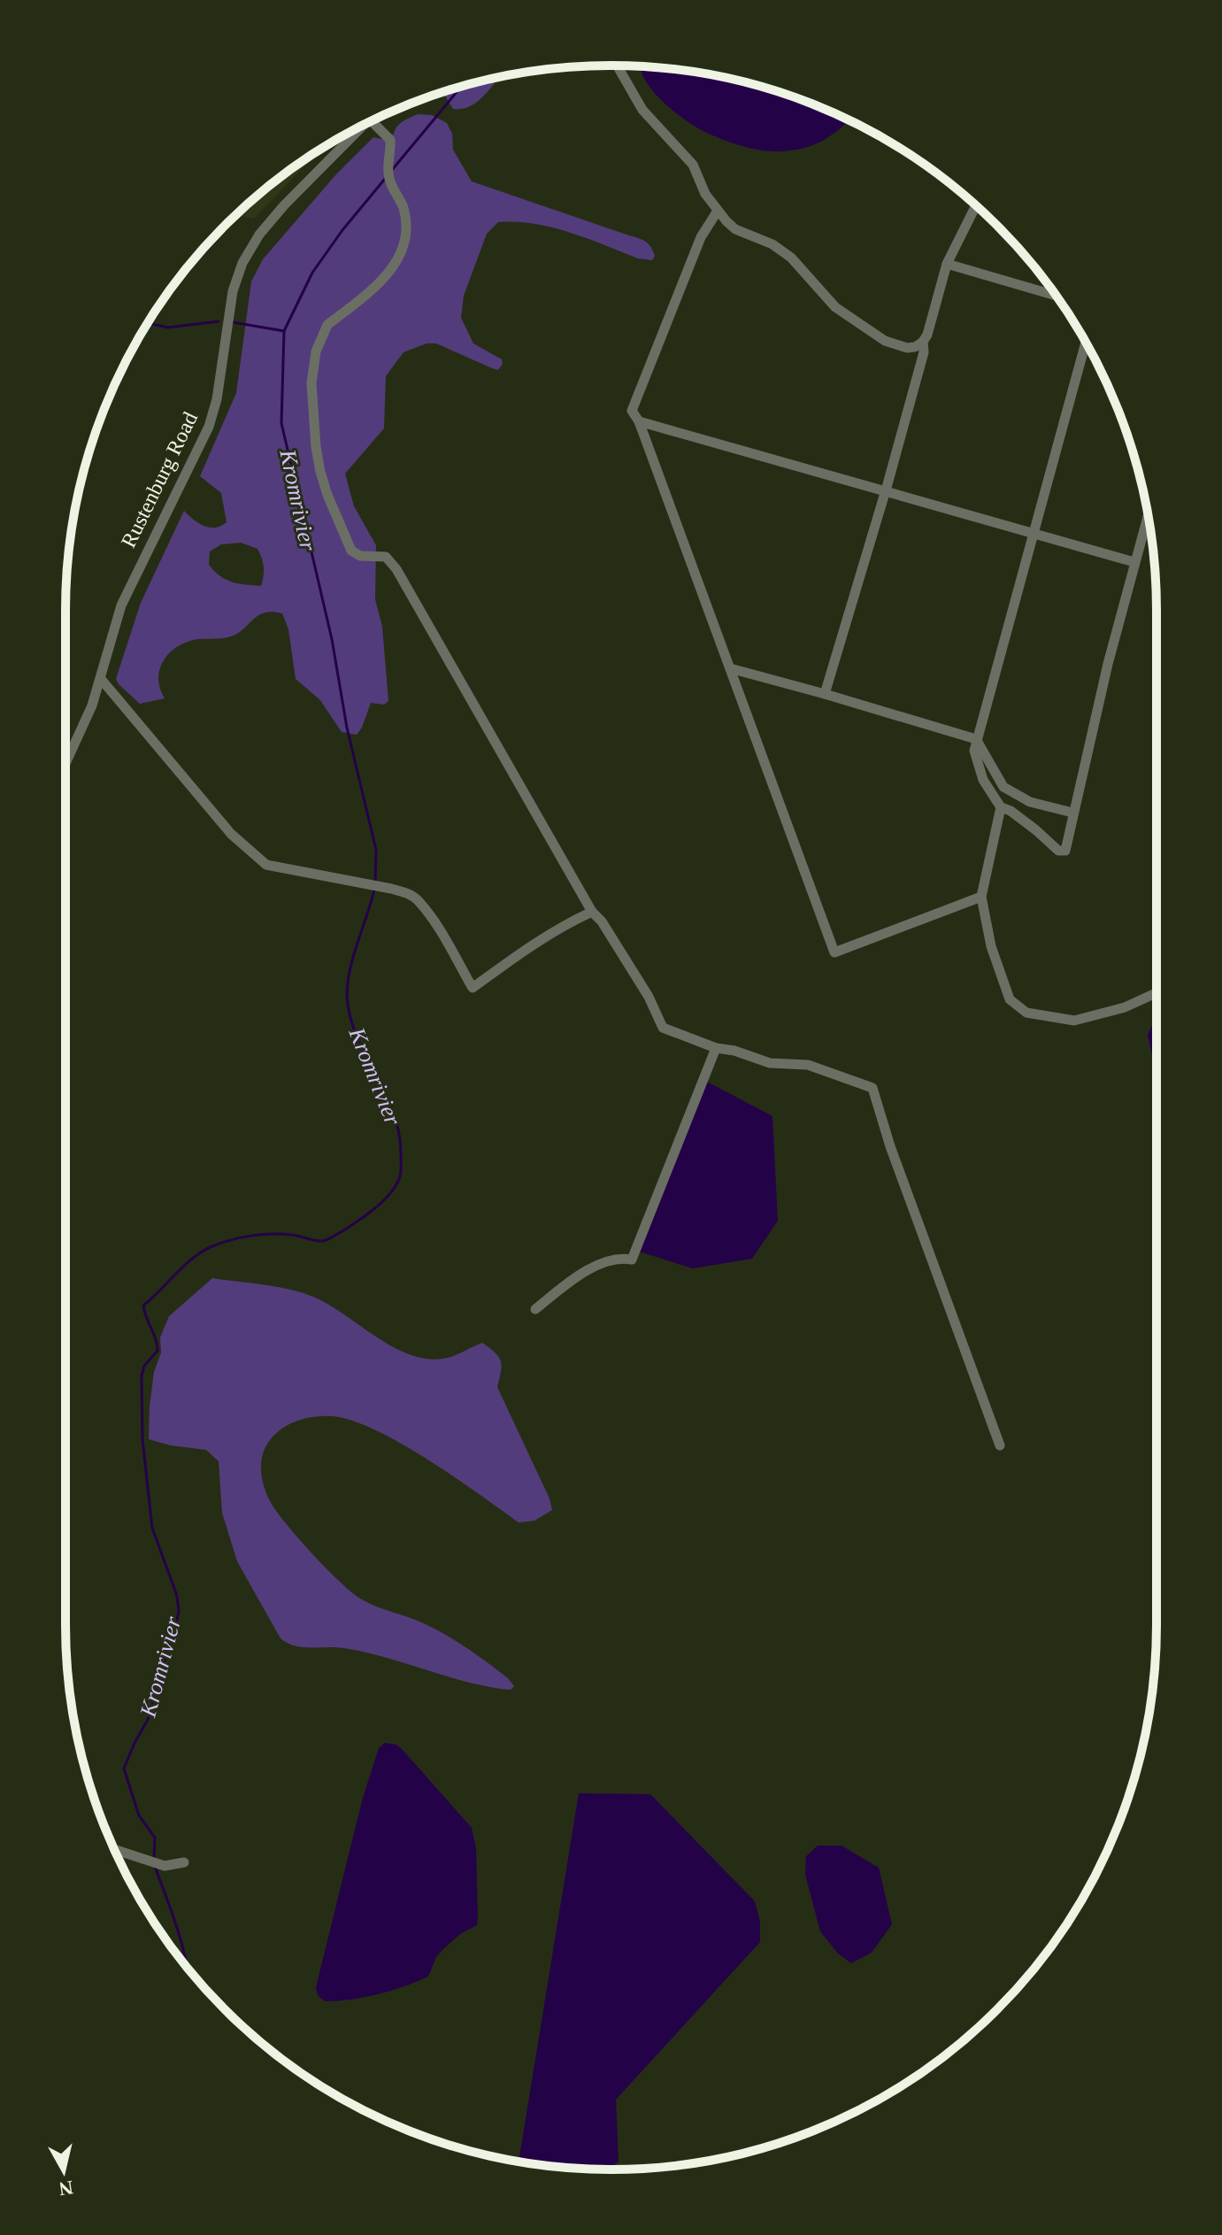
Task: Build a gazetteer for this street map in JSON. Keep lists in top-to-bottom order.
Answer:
{
  "streets": {
    "street": ["Rustenburg Road"]
  },
  "water": ["Kromrivier"],
  "north": "bottom"
}
